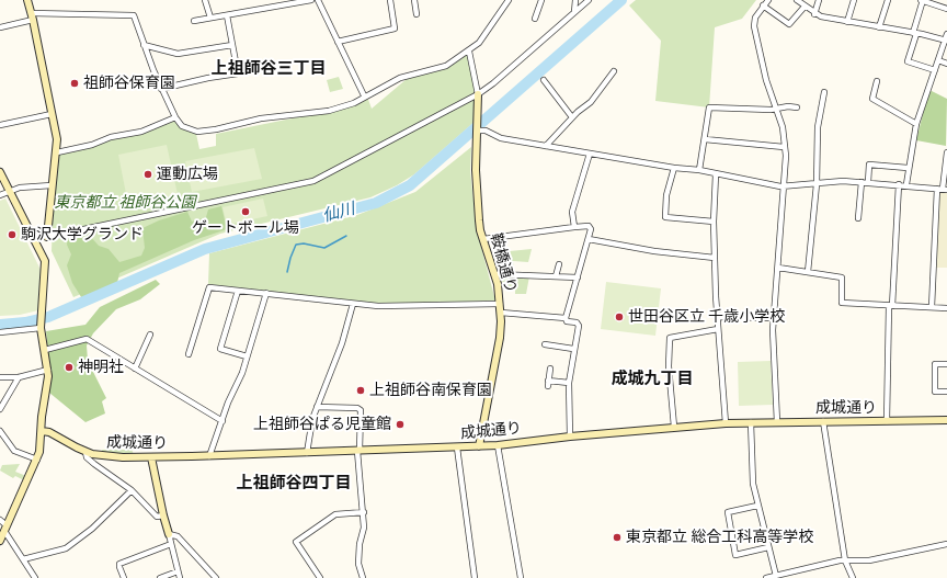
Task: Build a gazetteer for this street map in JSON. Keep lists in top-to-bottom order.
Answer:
{
  "streets": {
    "street": ["鞍橋通り", "成城通り"]
  },
  "crossings": [
    ["鞍橋通り", "成城通り"]
  ],
  "districts": ["上祖師谷三丁目", "成城九丁目", "上祖師谷四丁目"],
  "water": ["仙川"],
  "parks": ["東京都立 祖師谷公園"],
  "places": [
    "祖師谷保育園",
    "運動広場",
    "ゲートボール場",
    "駒沢大学グランド",
    "世田谷区立 千歳小学校",
    "神明社",
    "上祖師谷南保育園",
    "上祖師谷ぱる児童館",
    "東京都立 総合工科高等学校"
  ]
}
